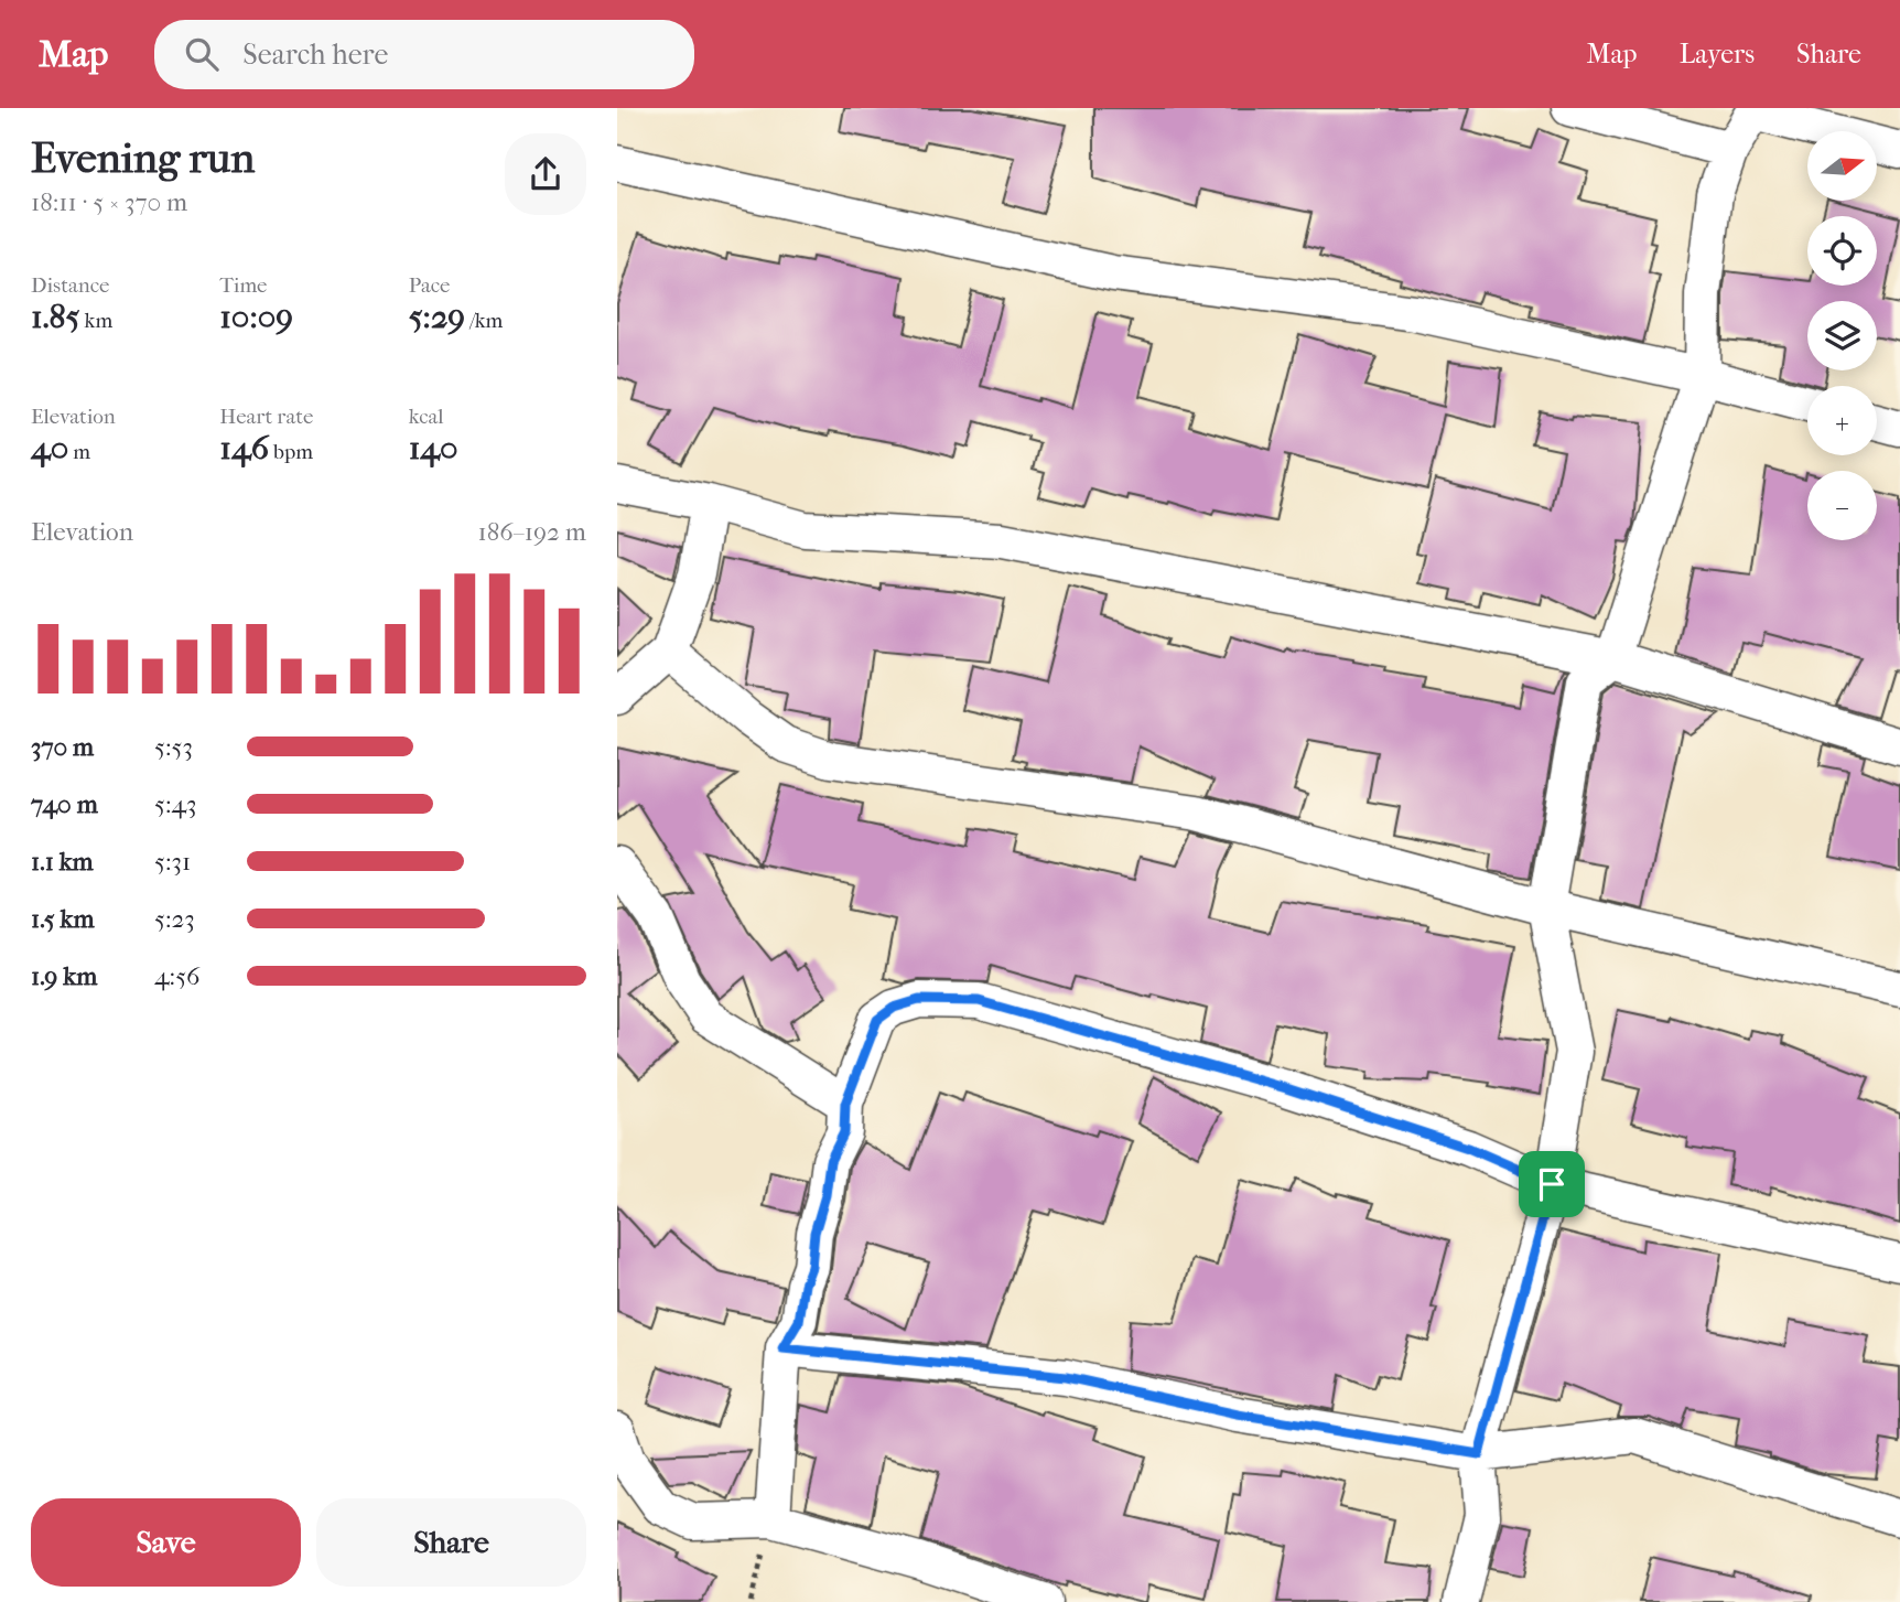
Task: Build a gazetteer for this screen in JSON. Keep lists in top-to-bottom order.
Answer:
{
  "north": "right",
  "page": {
    "header": "Map",
    "search": "Search here",
    "nav": ["Map", "Layers", "Share"],
    "heading": ["Evening run", "18:11 · 5 × 370 m"],
    "map_buttons": ["+", "−"],
    "stats": [
      ["Distance", "1.85 km"],
      ["Time", "10:09"],
      ["Pace", "5:29 /km"],
      ["Elevation", "40 m"],
      ["Heart rate", "146 bpm"],
      ["kcal", "140"]
    ],
    "chart": ["Elevation", "186–192 m"],
    "list": [
      {
        "name": "370 m",
        "note": "5:53"
      },
      {
        "name": "740 m",
        "note": "5:43"
      },
      {
        "name": "1.1 km",
        "note": "5:31"
      },
      {
        "name": "1.5 km",
        "note": "5:23"
      },
      {
        "name": "1.9 km",
        "note": "4:56"
      }
    ],
    "buttons": ["Save", "Share"]
  }
}
